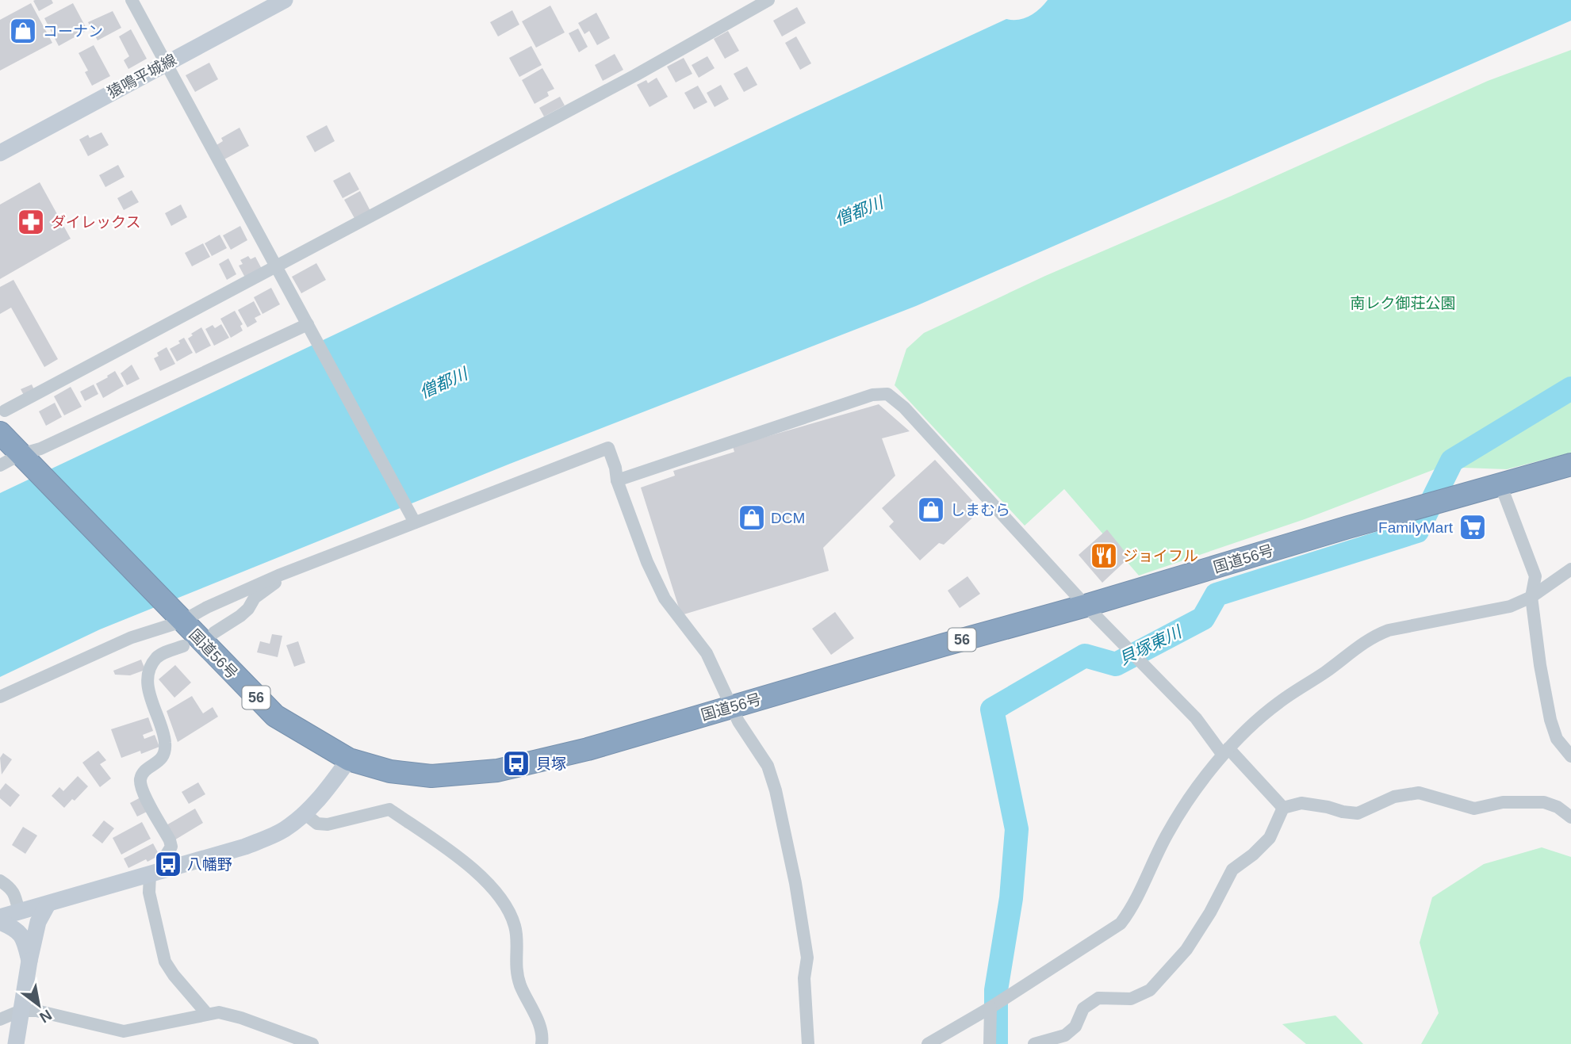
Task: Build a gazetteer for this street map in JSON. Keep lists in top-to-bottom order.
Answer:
{
  "streets": {
    "highway": ["国道56号", "56"],
    "street": ["猿鳴平城線"]
  },
  "water": ["僧都川", "貝塚東川"],
  "parks": ["南レク御荘公園"],
  "places": {
    "shop": ["コーナン", "しまむら", "DCM"],
    "pharmacy": ["ダイレックス"],
    "supermarket": ["FamilyMart"],
    "restaurant": ["ジョイフル"],
    "bus stop": ["貝塚", "八幡野"]
  },
  "north": "bottom right"
}
